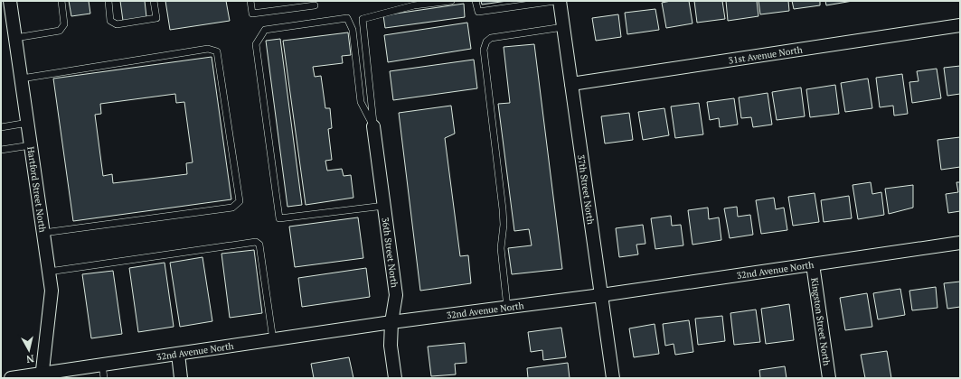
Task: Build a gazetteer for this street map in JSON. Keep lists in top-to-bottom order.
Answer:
{
  "streets": {
    "street": [
      "31st Avenue North",
      "Hartford Street North",
      "37th Street North",
      "36th Street North",
      "32nd Avenue North",
      "Kingston Street North"
    ]
  },
  "crossings": [
    ["31st Avenue North", "37th Street North"],
    ["Hartford Street North", "32nd Avenue North"],
    ["37th Street North", "32nd Avenue North"],
    ["36th Street North", "32nd Avenue North"],
    ["32nd Avenue North", "Kingston Street North"]
  ],
  "north": "bottom"
}
